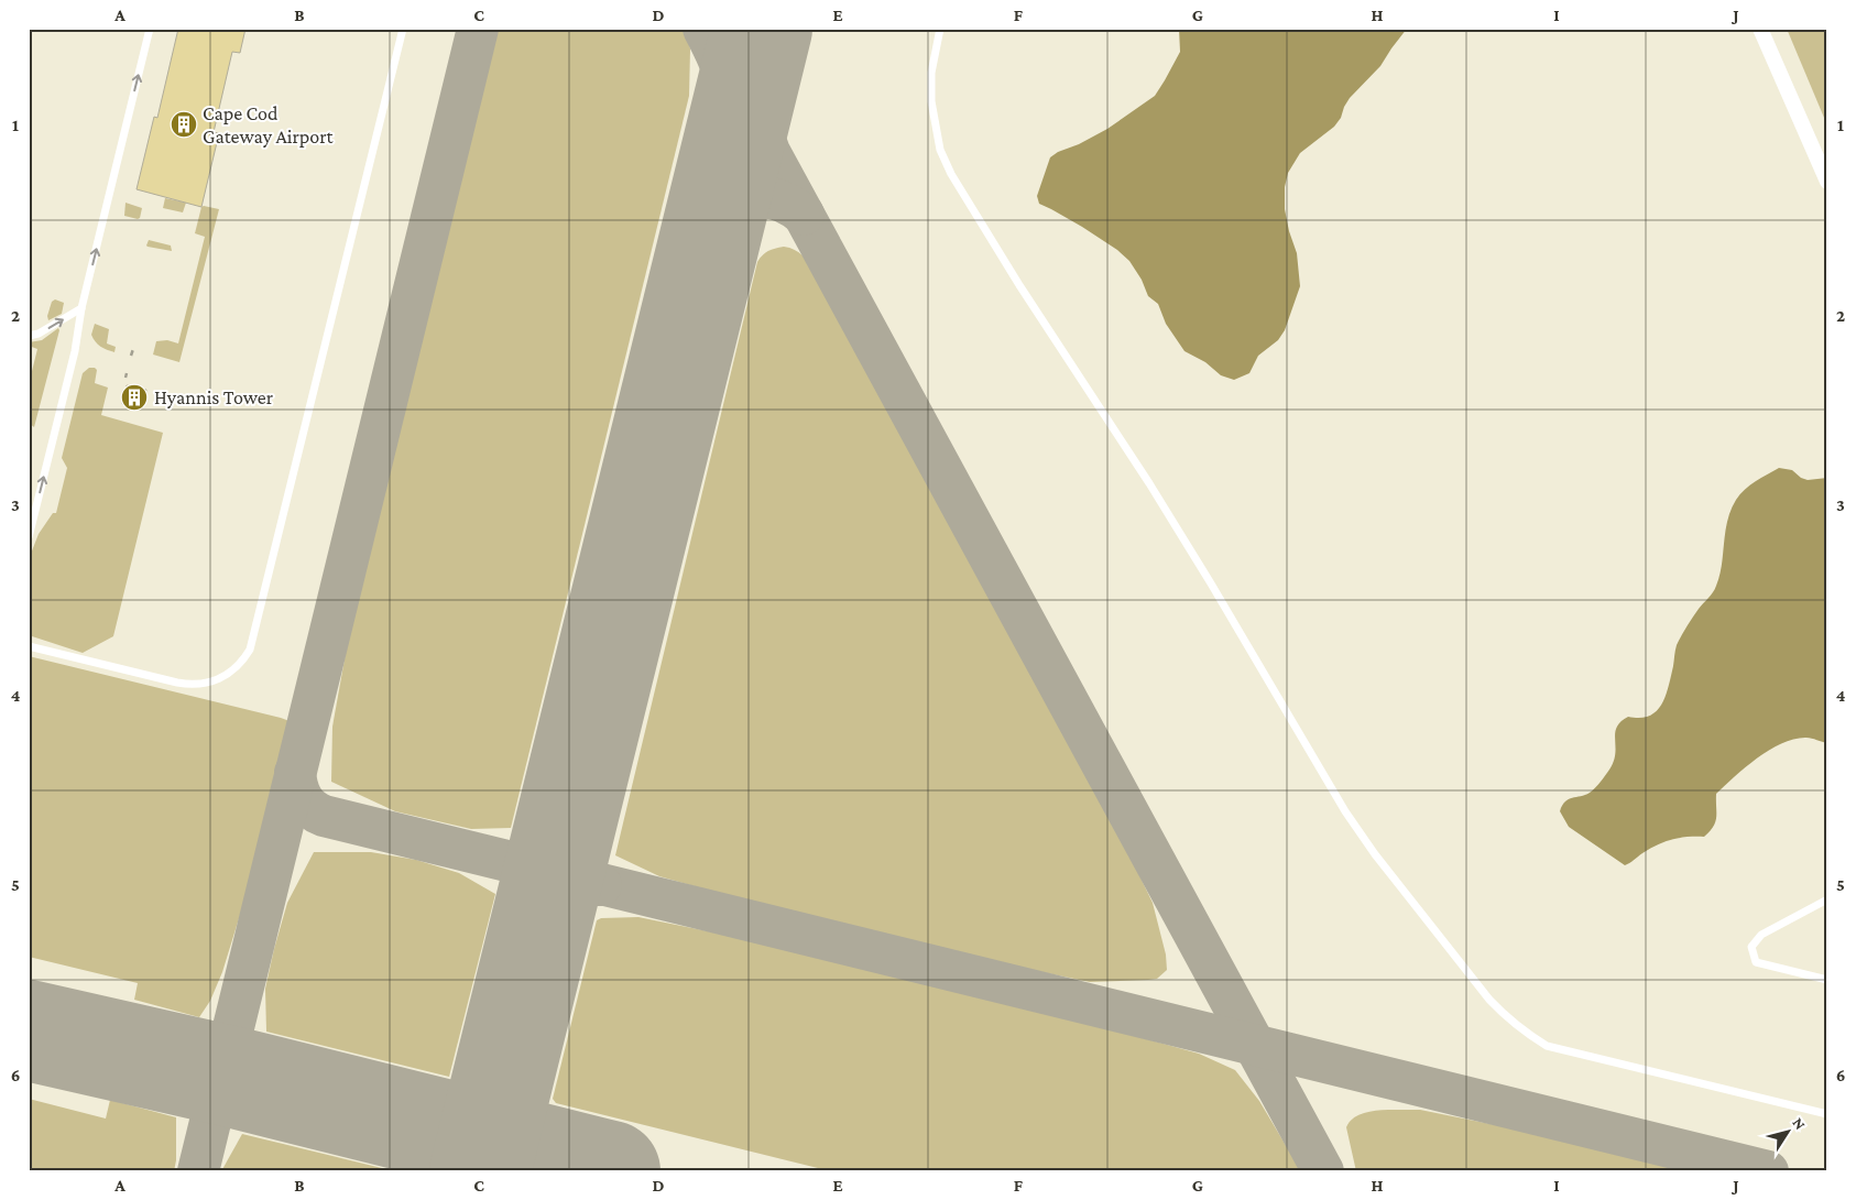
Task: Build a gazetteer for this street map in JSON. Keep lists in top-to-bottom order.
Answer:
{
  "places": {
    "building": ["Cape Cod Gateway Airport", "Hyannis Tower"]
  },
  "north": "top right",
  "grid": {
    "columns": [
      "A",
      "B",
      "C",
      "D",
      "E",
      "F",
      "G",
      "H",
      "I",
      "J"
    ],
    "rows": [
      "1",
      "2",
      "3",
      "4",
      "5",
      "6"
    ]
  }
}
